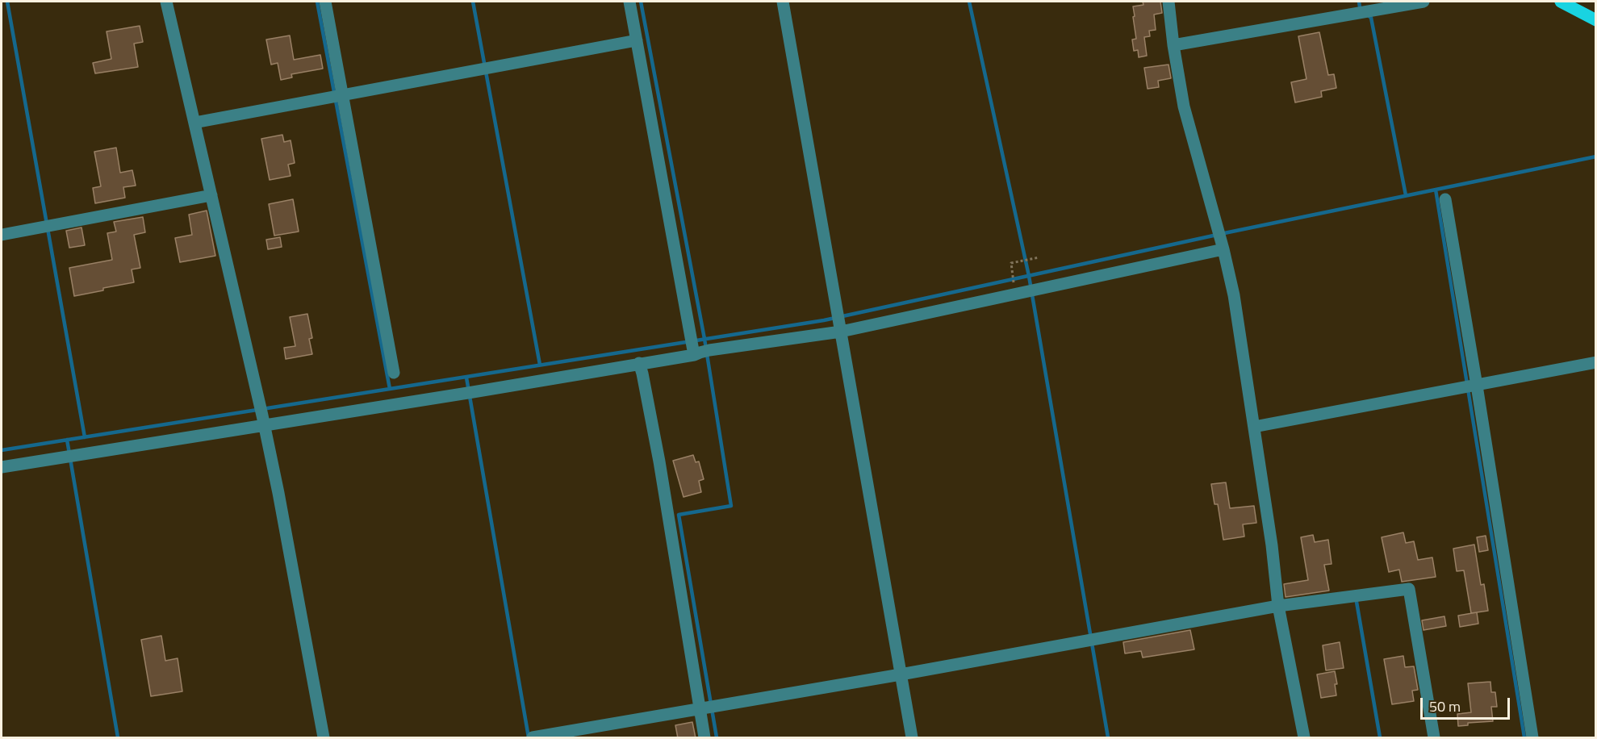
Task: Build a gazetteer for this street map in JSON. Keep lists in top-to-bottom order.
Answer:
{
  "scale_bar": "50 m"
}
